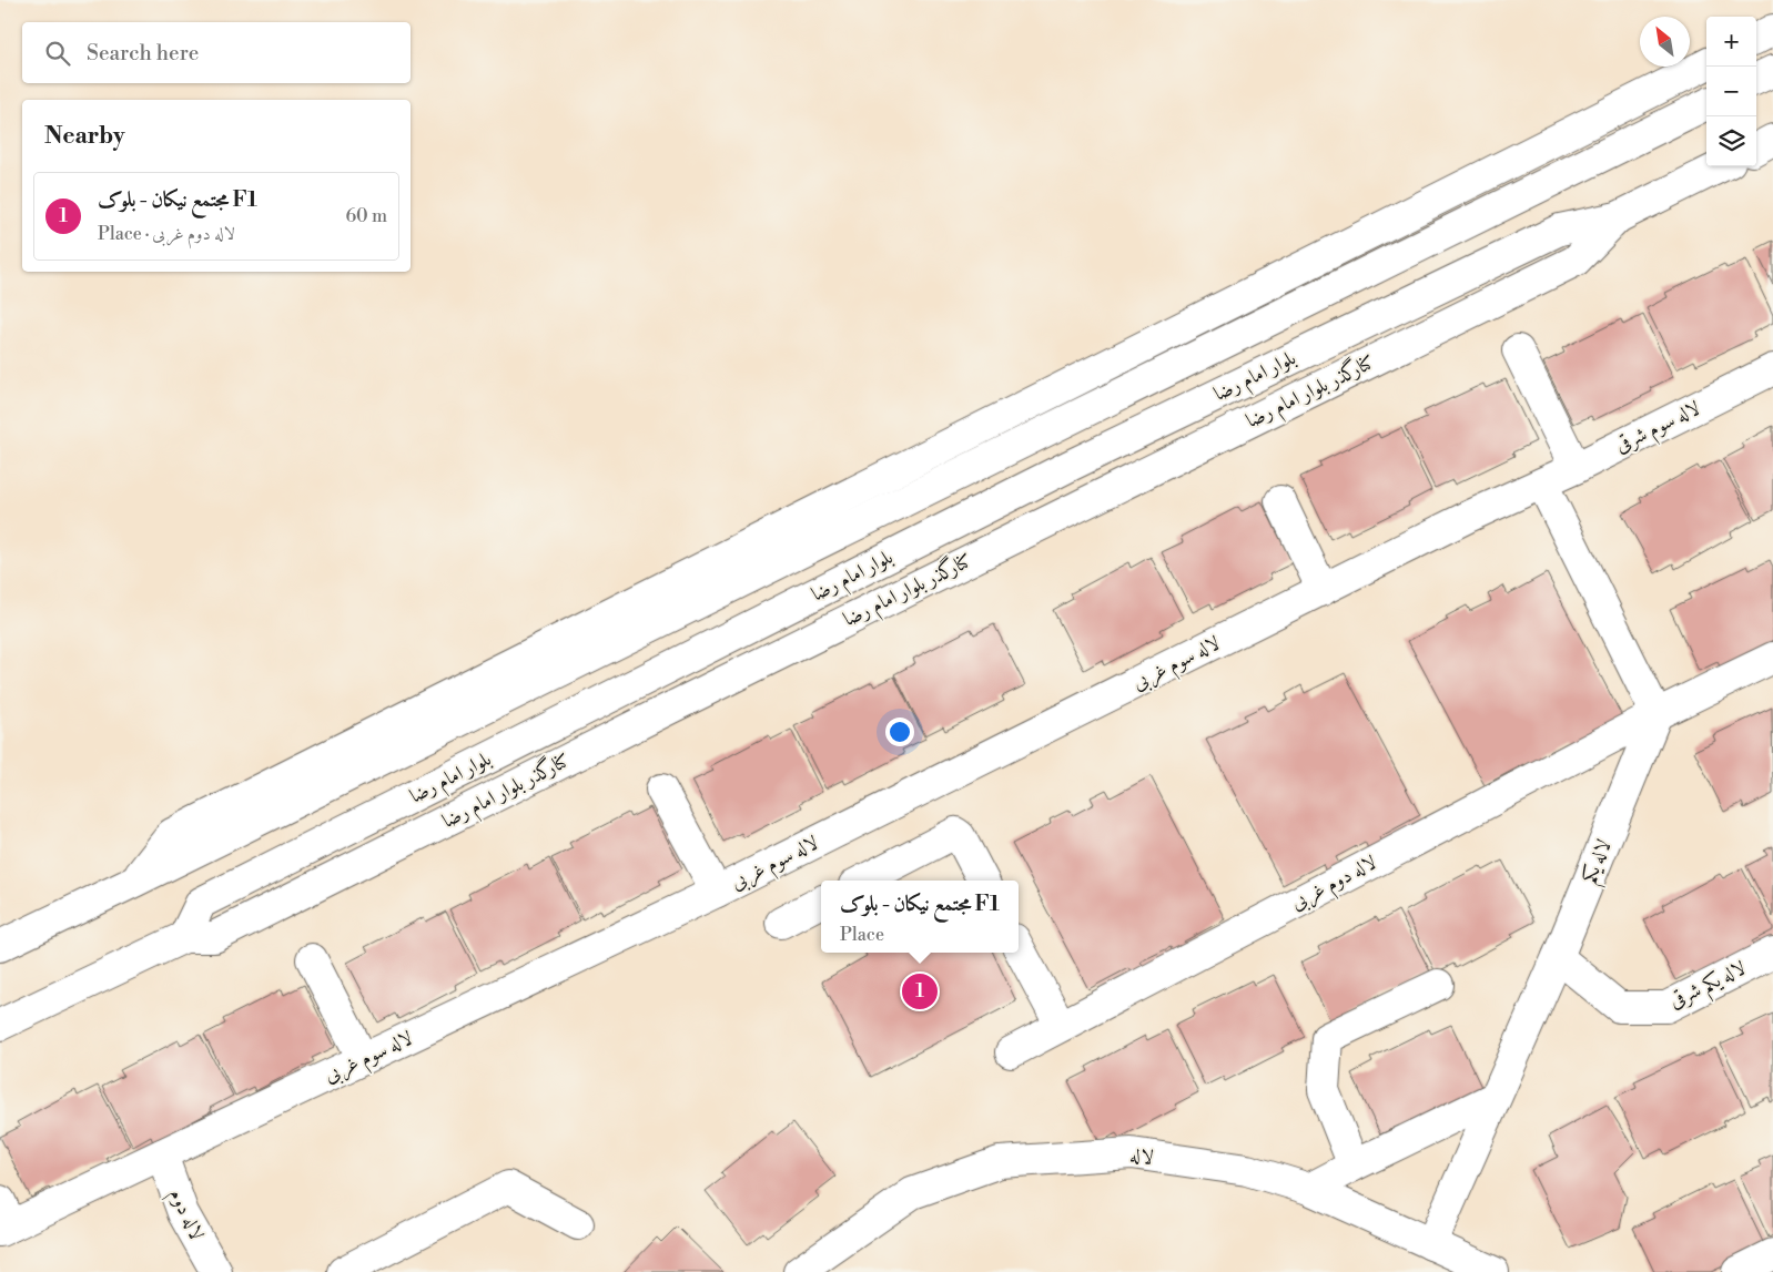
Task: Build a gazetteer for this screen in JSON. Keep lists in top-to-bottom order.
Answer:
{
  "streets": {
    "street": [
      "بلوار امام رضا",
      "کنارگذر بلوار امام رضا",
      "لاله سوم شرقی",
      "لاله سوم غربی",
      "لاله یکم",
      "لاله دوم غربی",
      "لاله یکم شرقی",
      "لاله",
      "لاله دوم"
    ]
  },
  "crossings": [
    ["بلوار امام رضا", "کنارگذر بلوار امام رضا"],
    ["لاله سوم شرقی", "لاله سوم غربی"],
    ["لاله سوم غربی", "لاله دوم"],
    ["لاله یکم", "لاله دوم غربی"],
    ["لاله یکم", "لاله یکم شرقی"],
    ["لاله یکم", "لاله"]
  ],
  "north": "top left",
  "page": {
    "map_buttons": ["+", "−"],
    "search": "Search here",
    "heading": "Nearby",
    "list": [
      {
        "mark": "1",
        "name": "مجتمع نیکان - بلوک F1",
        "note": "Place · لاله دوم غربی",
        "value": "60 m"
      }
    ],
    "popup": ["مجتمع نیکان - بلوک F1", "Place"],
    "pins": "1"
  }
}
